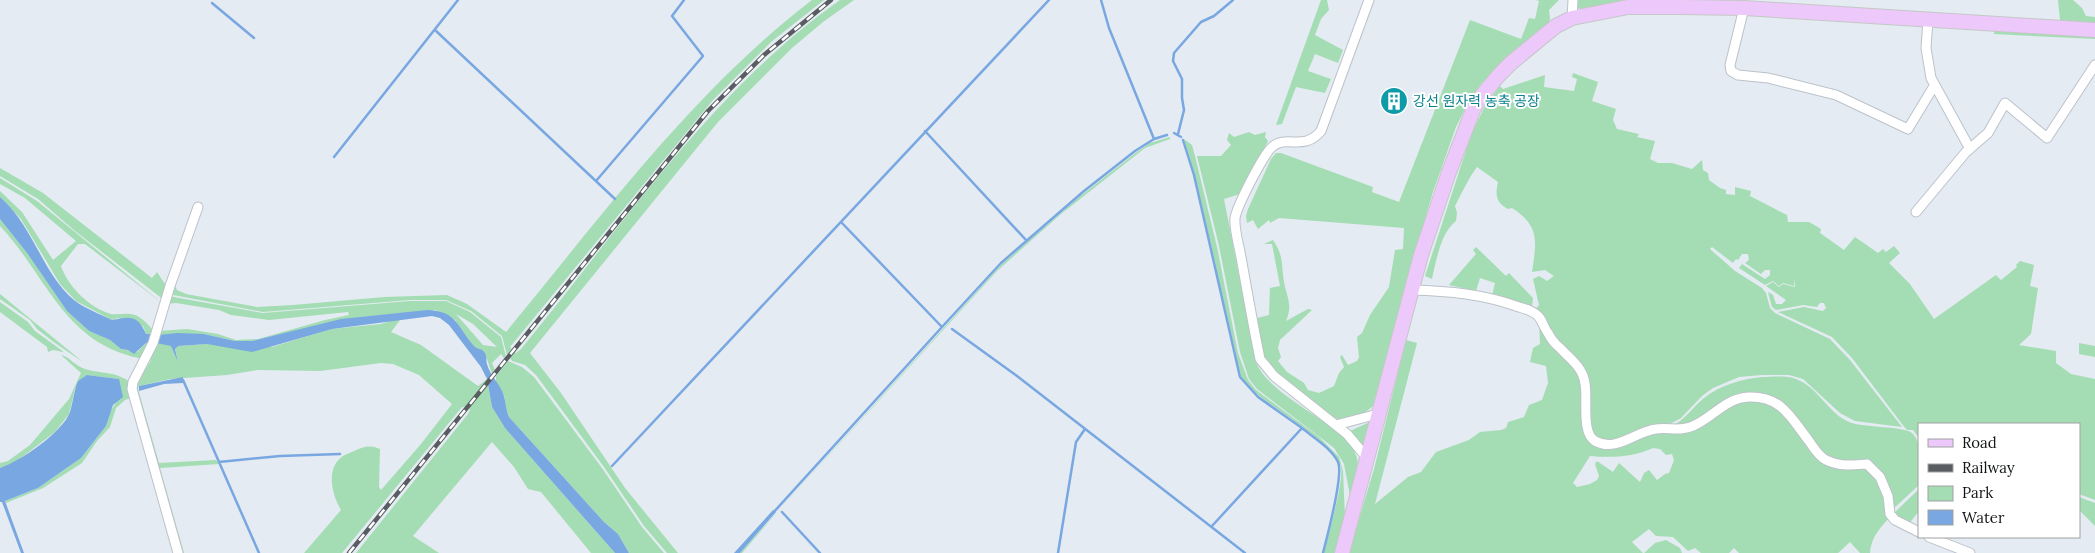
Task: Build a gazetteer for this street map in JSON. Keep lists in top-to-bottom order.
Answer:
{
  "places": {
    "building": ["강선 원자력 농축 공장"]
  },
  "legend": [
    "Road",
    "Railway",
    "Park",
    "Water"
  ]
}
